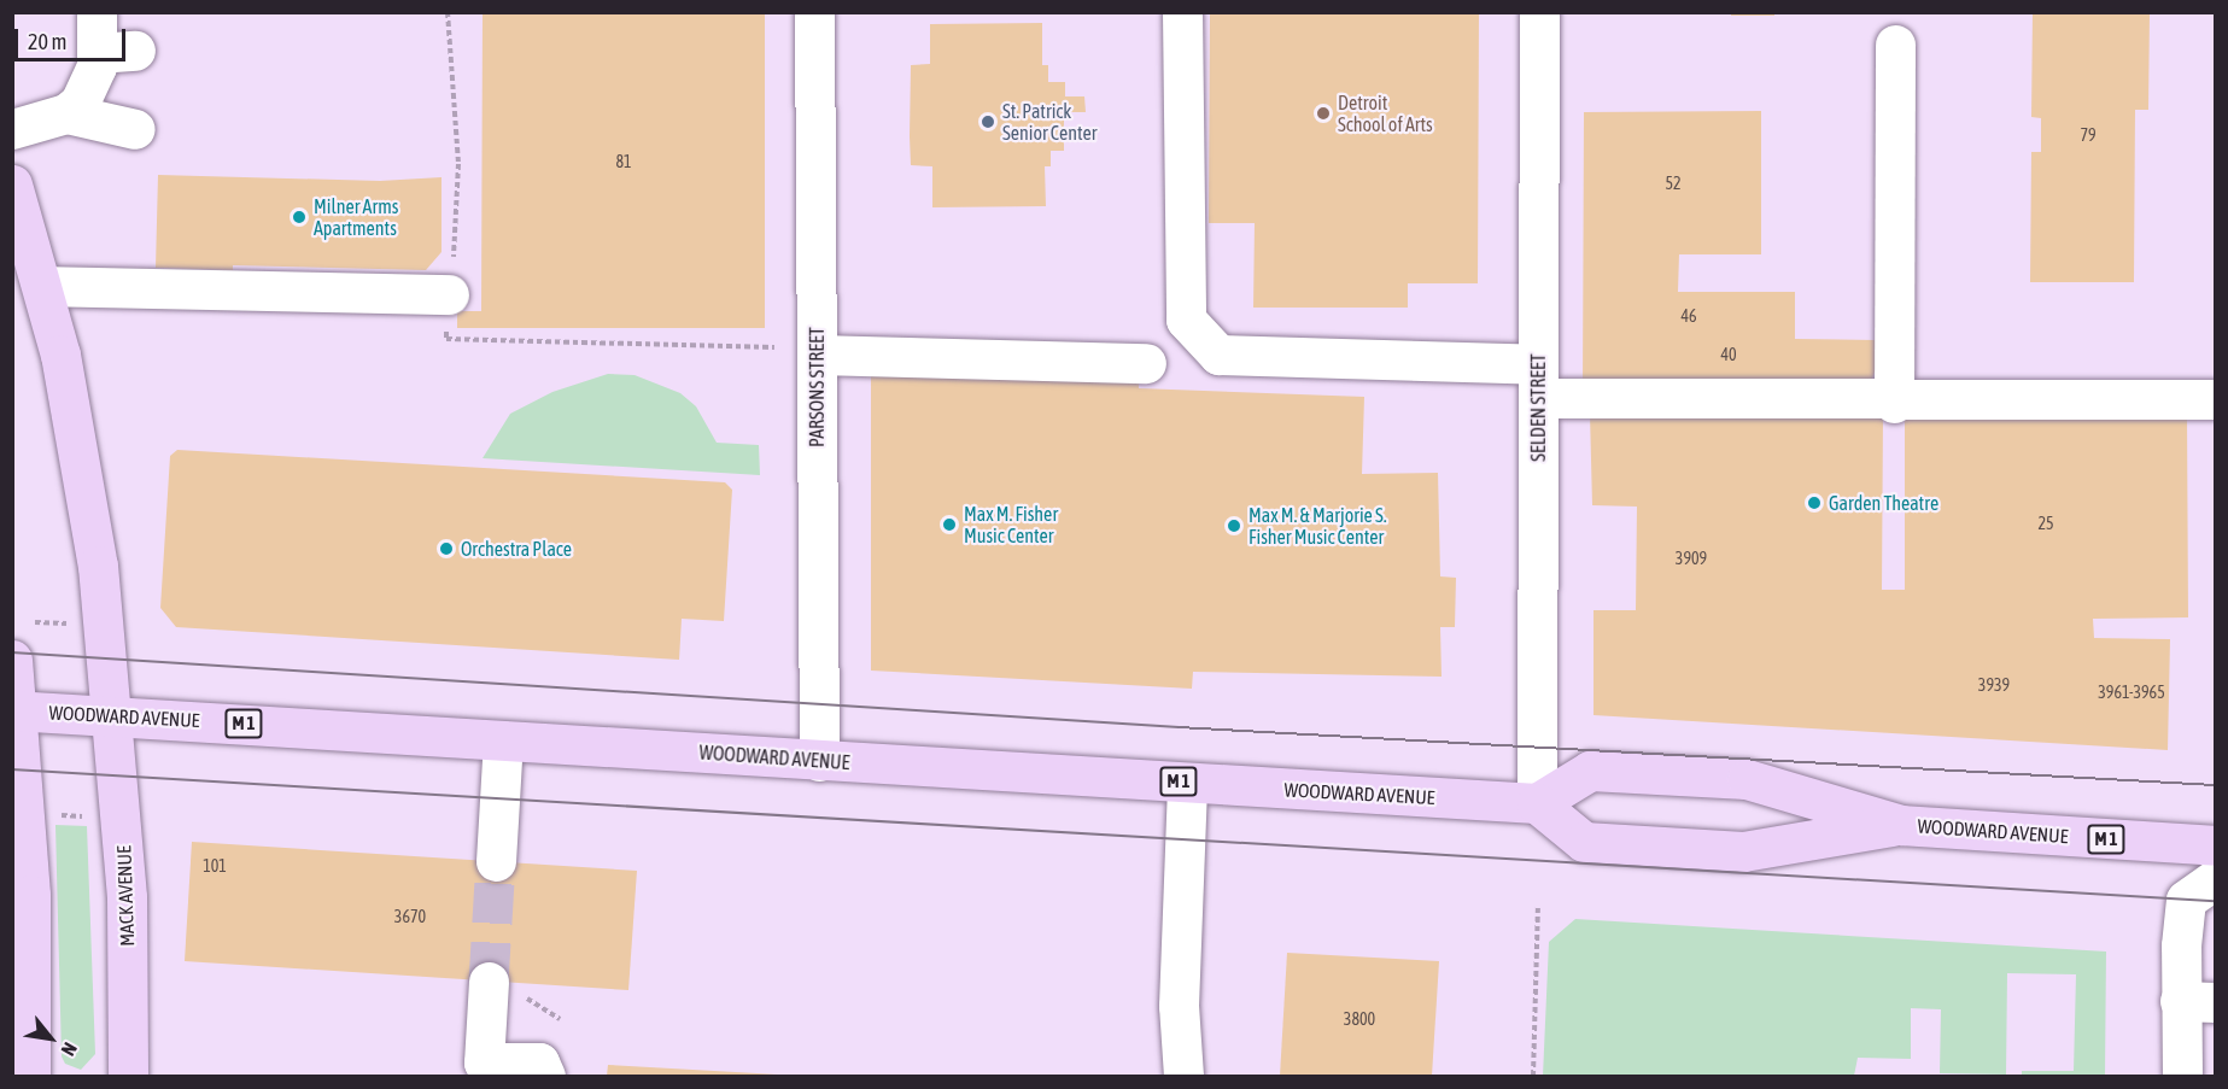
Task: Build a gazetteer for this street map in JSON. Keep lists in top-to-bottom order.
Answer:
{
  "streets": {
    "main road": ["WOODWARD AVENUE", "M 1", "MACK AVENUE"],
    "street": ["PARSONS STREET", "SELDEN STREET"]
  },
  "crossings": [
    ["PARSONS STREET", "WOODWARD AVENUE"],
    ["SELDEN STREET", "WOODWARD AVENUE"],
    ["WOODWARD AVENUE", "MACK AVENUE"]
  ],
  "places": [
    "Detroit School of Arts",
    "St. Patrick Senior Center",
    "Milner Arms Apartments",
    "Garden Theatre",
    "Max M. Fisher Music Center",
    "Max M. & Marjorie S. Fisher Music Center",
    "Orchestra Place"
  ],
  "house_numbers": [
    "79",
    "81",
    "52",
    "46",
    "40",
    "25",
    "3909",
    "3939",
    "3961-3965",
    "101",
    "3670",
    "3800"
  ],
  "scale_bar": "20 m",
  "north": "bottom right"
}
